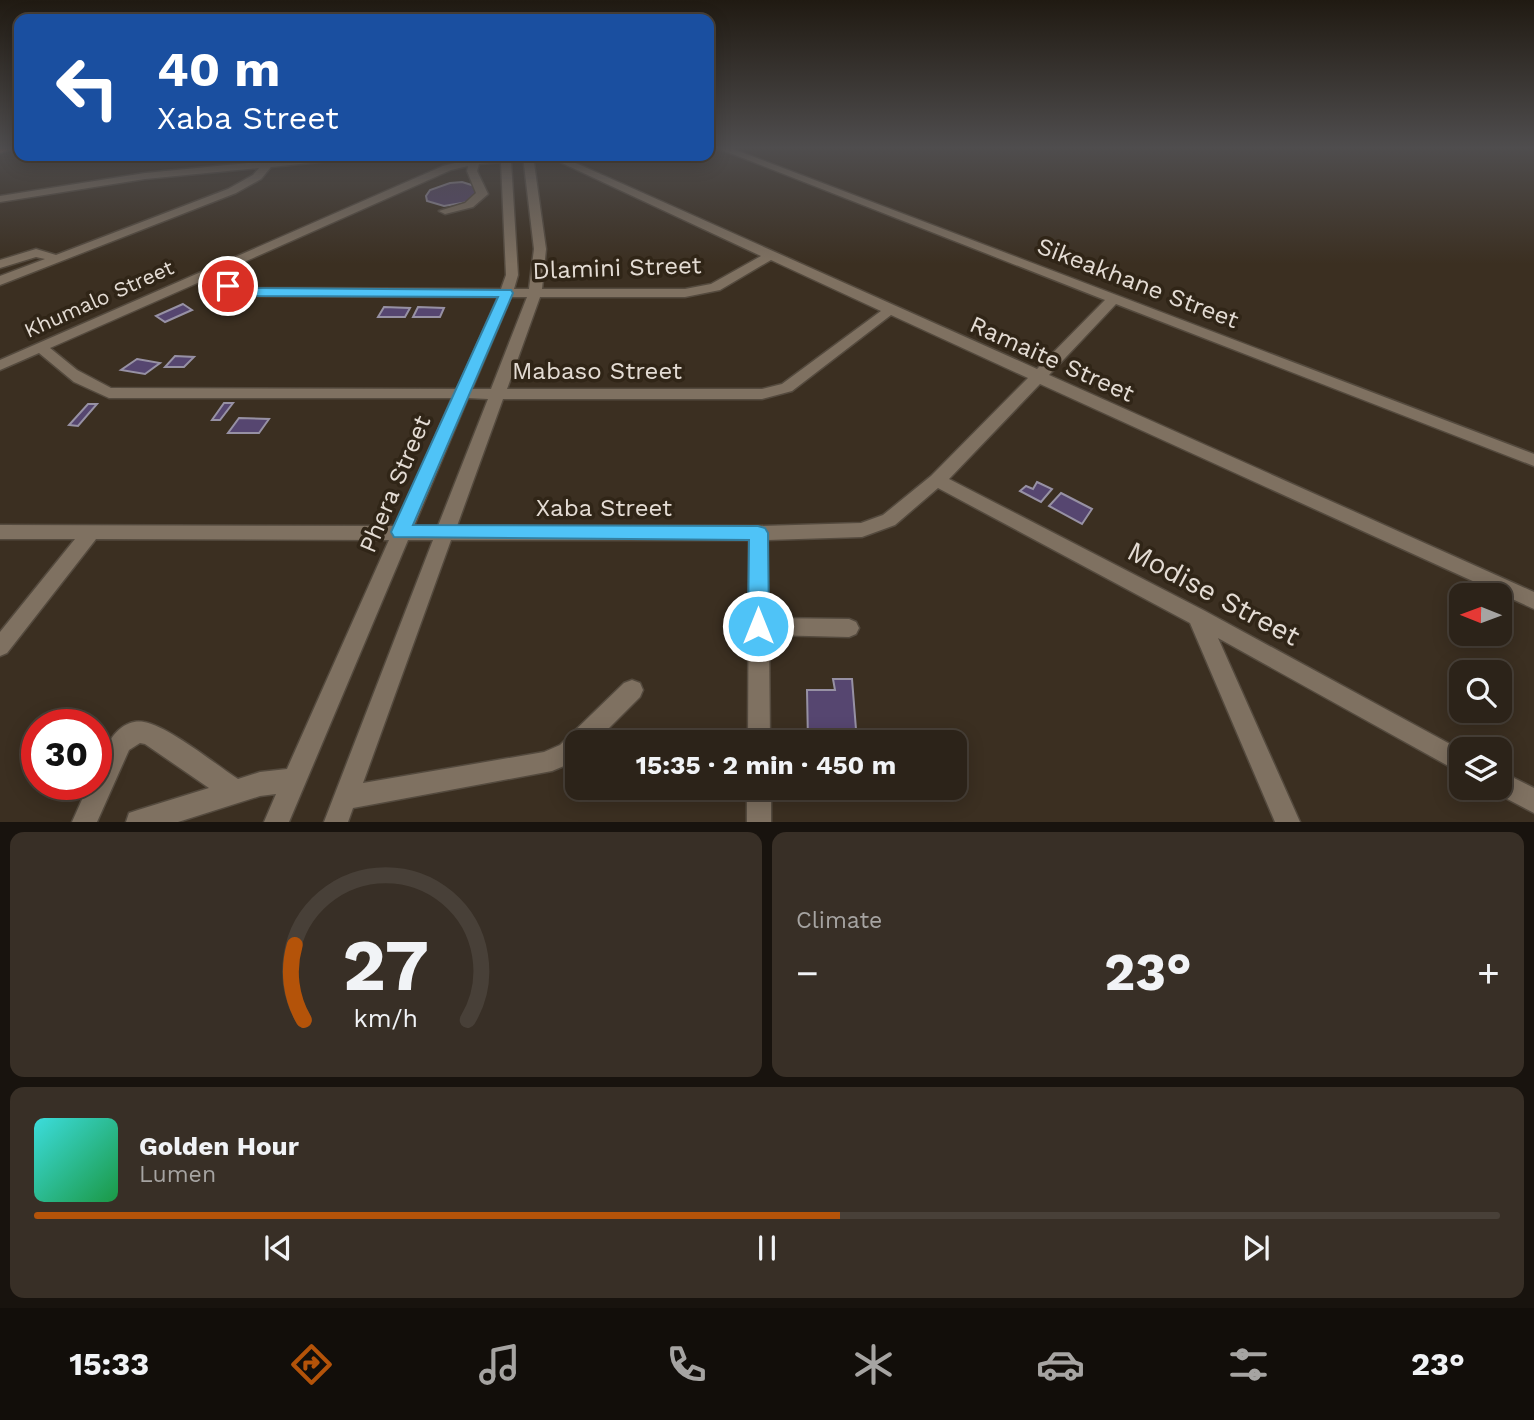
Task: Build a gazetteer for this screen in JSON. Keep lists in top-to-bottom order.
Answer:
{
  "streets": {
    "street": [
      "Dlamini Street",
      "Sikeakhane Street",
      "Khumalo Street",
      "Ramaite Street",
      "Mabaso Street",
      "Phera Street",
      "Xaba Street",
      "Modise Street"
    ]
  },
  "crossings": [
    ["Dlamini Street", "Khumalo Street"],
    ["Dlamini Street", "Ramaite Street"],
    ["Dlamini Street", "Phera Street"],
    ["Sikeakhane Street", "Xaba Street"],
    ["Khumalo Street", "Mabaso Street"],
    ["Ramaite Street", "Mabaso Street"],
    ["Ramaite Street", "Xaba Street"],
    ["Mabaso Street", "Phera Street"],
    ["Phera Street", "Xaba Street"],
    ["Xaba Street", "Modise Street"]
  ],
  "north": "left",
  "page": {
    "turn": ["40 m", "Xaba Street"],
    "limit": "30",
    "trip": "15:35 · 2 min · 450 m",
    "tile": "Climate",
    "heat": ["−", "23°", "+"],
    "song": ["Golden Hour", "Lumen"],
    "tabs": ["15:33", "23°"],
    "gauge": ["27", "km/h"]
  }
}
